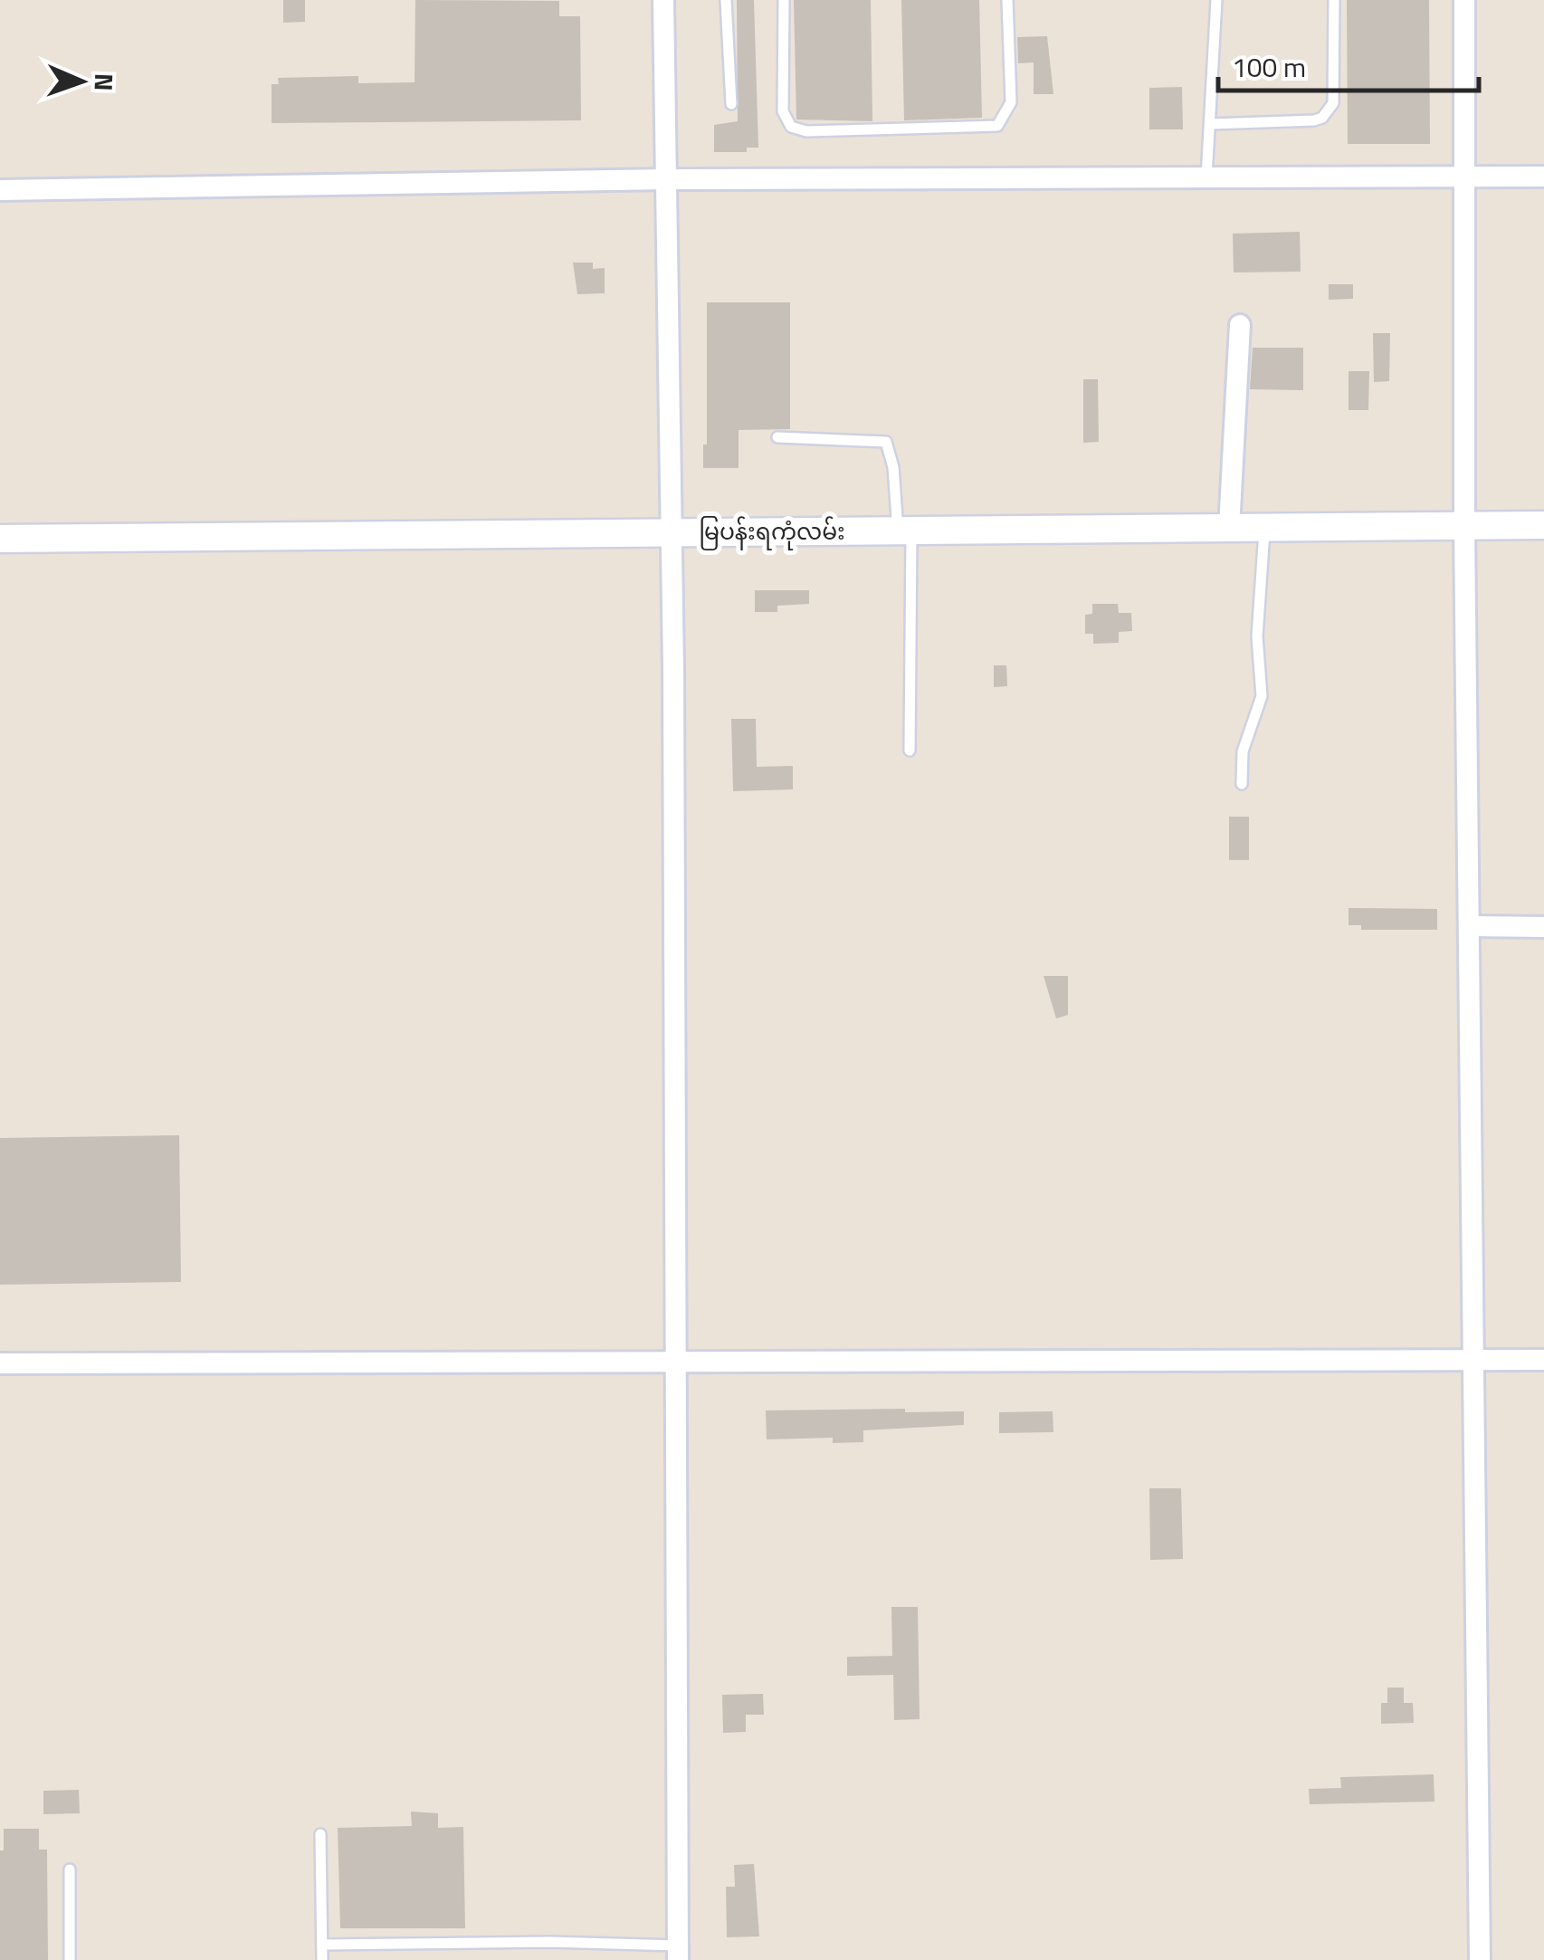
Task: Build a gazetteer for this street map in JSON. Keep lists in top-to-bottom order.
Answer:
{
  "streets": {
    "street": ["မြပန်းရကုံလမ်း"]
  },
  "scale_bar": "100 m",
  "north": "right"
}
